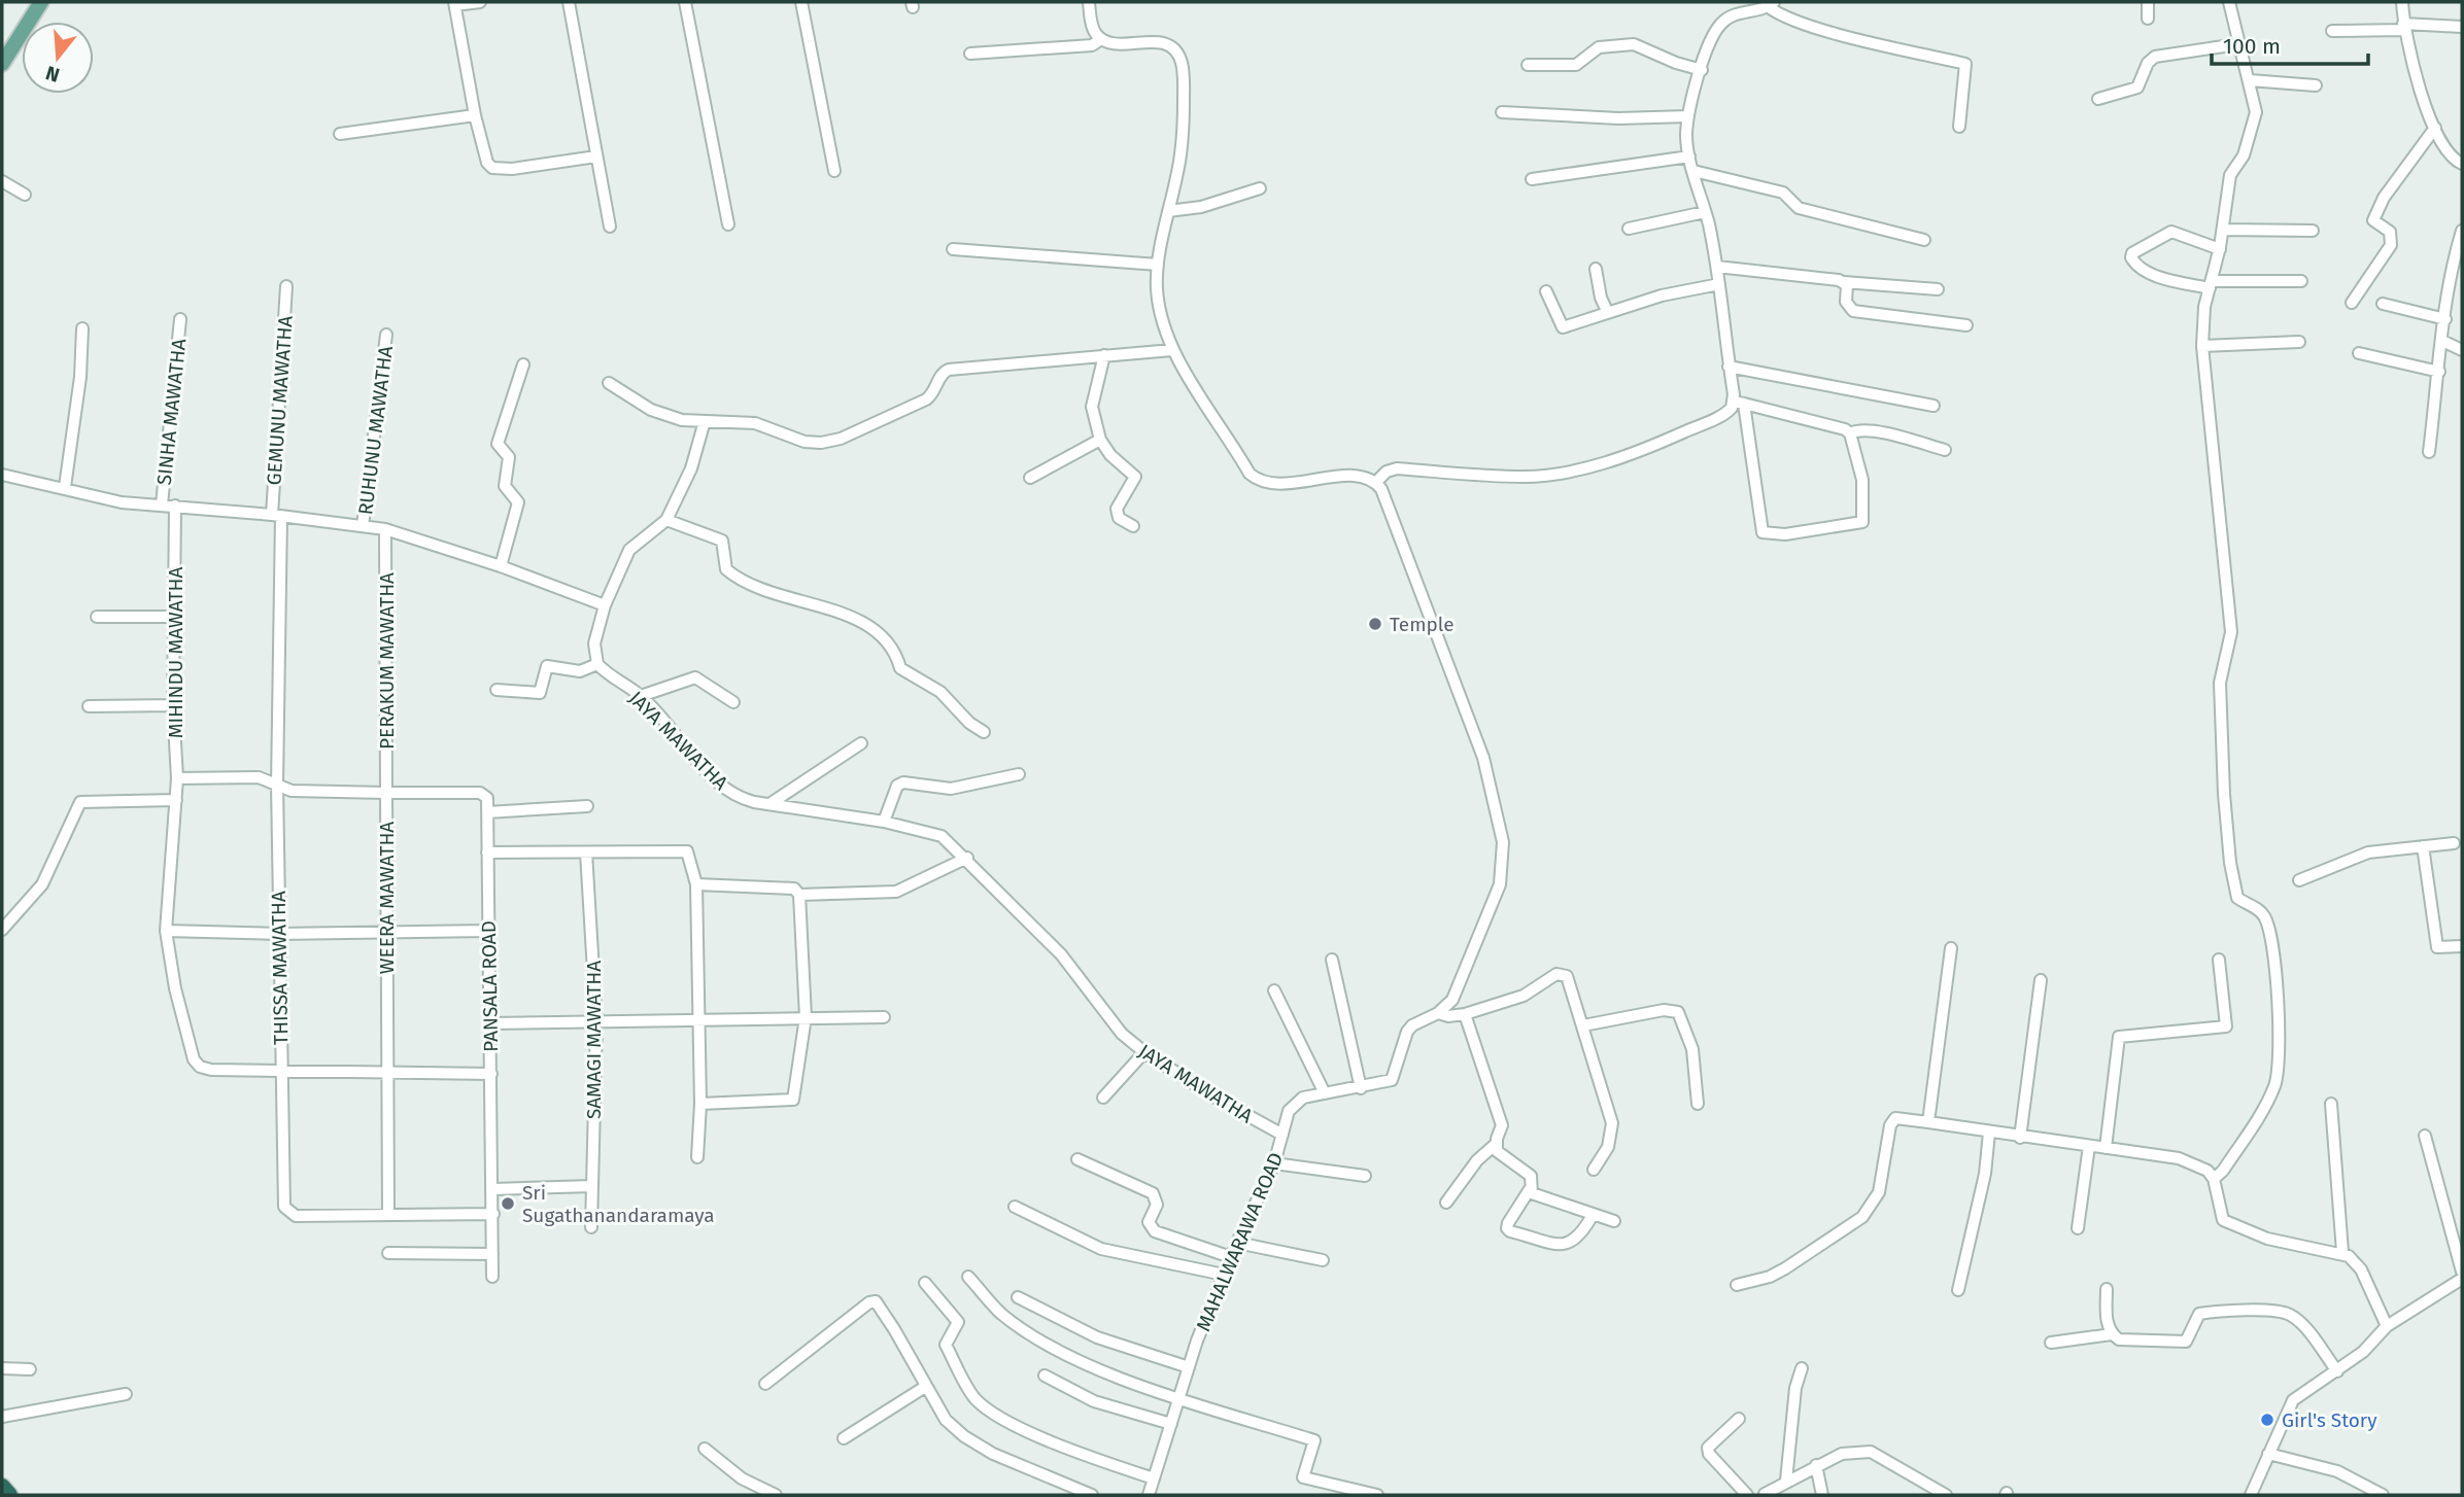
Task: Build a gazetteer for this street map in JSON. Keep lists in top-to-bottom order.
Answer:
{
  "streets": {
    "street": [
      "GEMUNU MAWATHA",
      "SINHA MAWATHA",
      "RUHUNU MAWATHA",
      "MIHINDU MAWATHA",
      "PERAKUM MAWATHA",
      "JAYA MAWATHA",
      "WEERA MAWATHA",
      "THISSA MAWATHA",
      "PANSALA ROAD",
      "SAMAGI MAWATHA",
      "MAHALWARAWA ROAD"
    ]
  },
  "crossings": [
    ["GEMUNU MAWATHA", "THISSA MAWATHA"],
    ["MIHINDU MAWATHA", "WEERA MAWATHA"],
    ["MIHINDU MAWATHA", "THISSA MAWATHA"],
    ["MIHINDU MAWATHA", "PANSALA ROAD"],
    ["PERAKUM MAWATHA", "WEERA MAWATHA"],
    ["JAYA MAWATHA", "MAHALWARAWA ROAD"],
    ["WEERA MAWATHA", "THISSA MAWATHA"],
    ["THISSA MAWATHA", "PANSALA ROAD"]
  ],
  "places": ["Temple", "Sri Sugathanandaramaya", "Girl's Story"],
  "scale_bar": "100 m",
  "north": "bottom"
}
